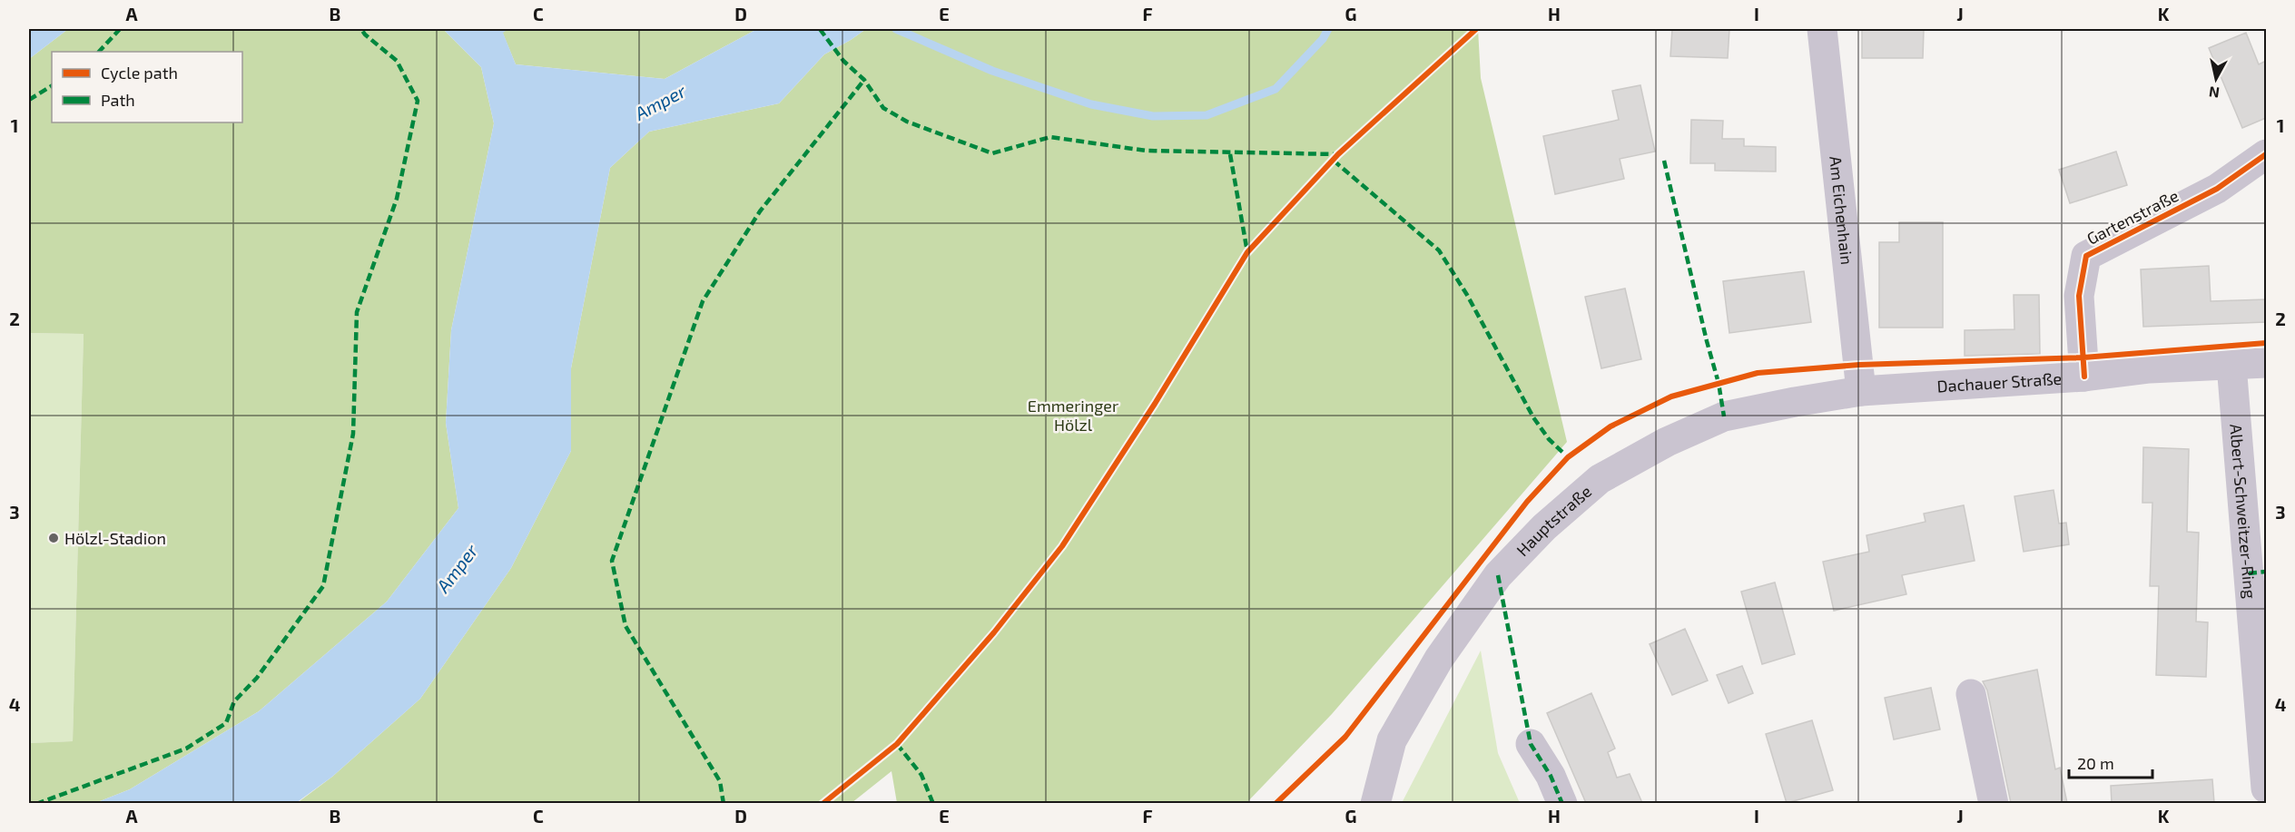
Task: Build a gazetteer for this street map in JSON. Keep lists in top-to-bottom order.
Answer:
{
  "streets": {
    "street": [
      "Am Eichenhain",
      "Gartenstraße",
      "Dachauer Straße",
      "Albert-Schweitzer-Ring",
      "Hauptstraße"
    ]
  },
  "crossings": [
    ["Am Eichenhain", "Dachauer Straße"],
    ["Am Eichenhain", "Hauptstraße"],
    ["Gartenstraße", "Dachauer Straße"],
    ["Dachauer Straße", "Albert-Schweitzer-Ring"],
    ["Dachauer Straße", "Hauptstraße"]
  ],
  "water": ["Amper"],
  "parks": ["Emmeringer Hölzl"],
  "places": ["Hölzl-Stadion"],
  "legend": ["Cycle path", "Path"],
  "scale_bar": "20 m",
  "north": "bottom",
  "grid": {
    "columns": [
      "A",
      "B",
      "C",
      "D",
      "E",
      "F",
      "G",
      "H",
      "I",
      "J",
      "K"
    ],
    "rows": [
      "1",
      "2",
      "3",
      "4"
    ]
  }
}
